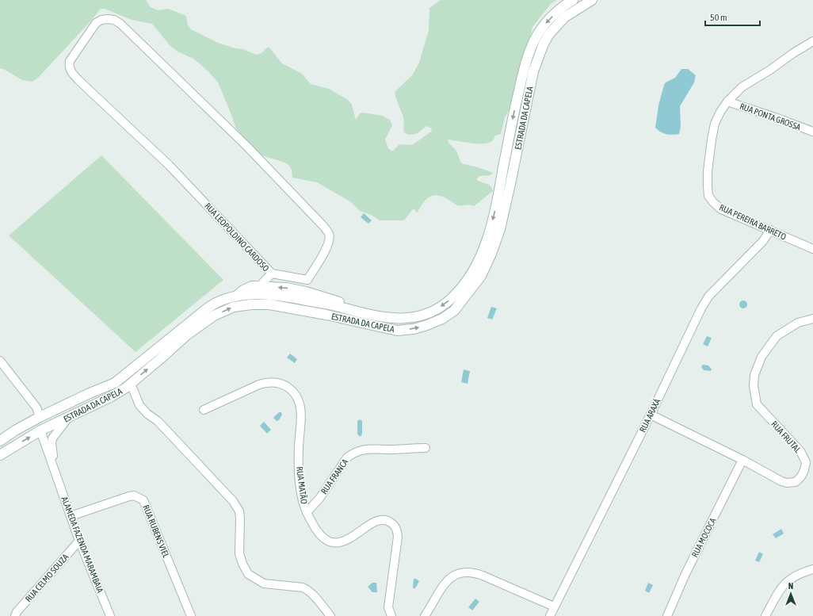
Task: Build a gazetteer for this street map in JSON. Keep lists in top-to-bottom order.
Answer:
{
  "streets": {
    "main road": ["ESTRADA DA CAPELA"],
    "street": [
      "RUA PONTA GROSSA",
      "RUA PEREIRA BARRETO",
      "RUA LEOPOLDINO CARDOSO",
      "RUA ARAXÁ",
      "RUA FRUTAL",
      "RUA FRANCA",
      "RUA MATÃO",
      "RUA RUBENS VIEL",
      "RUA MOCOCA",
      "ALAMEDA FAZENDA MARAMBAIA",
      "RUA CELMO SOUZA"
    ]
  },
  "crossings": [
    ["RUA PONTA GROSSA", "RUA PEREIRA BARRETO"],
    ["ESTRADA DA CAPELA", "ALAMEDA FAZENDA MARAMBAIA"],
    ["RUA PEREIRA BARRETO", "RUA ARAXÁ"],
    ["RUA ARAXÁ", "RUA FRUTAL"],
    ["RUA FRUTAL", "RUA MOCOCA"],
    ["RUA FRANCA", "RUA MATÃO"],
    ["RUA RUBENS VIEL", "ALAMEDA FAZENDA MARAMBAIA"],
    ["ALAMEDA FAZENDA MARAMBAIA", "RUA CELMO SOUZA"]
  ],
  "scale_bar": "50 m",
  "north": "top"
}
